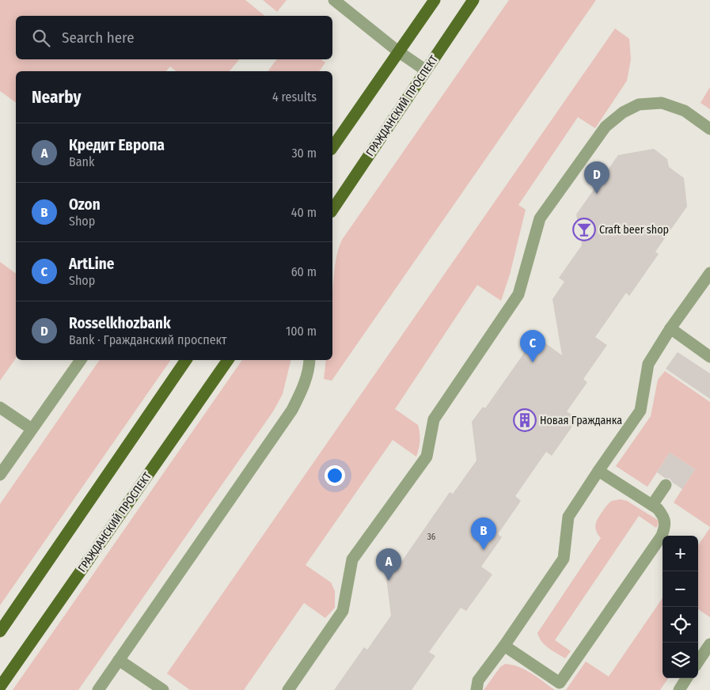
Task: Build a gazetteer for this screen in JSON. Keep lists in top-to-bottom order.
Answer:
{
  "streets": {
    "main road": ["ГРАЖДАНСКИЙ ПРОСПЕКТ"]
  },
  "places": {
    "bar": ["Craft beer shop"],
    "building": ["Новая Гражданка"]
  },
  "house_numbers": ["36"],
  "page": {
    "search": "Search here",
    "heading": ["Nearby", "4 results"],
    "list": [
      {
        "mark": "A",
        "name": "Кредит Европа",
        "note": "Bank",
        "value": "30 m"
      },
      {
        "mark": "B",
        "name": "Ozon",
        "note": "Shop",
        "value": "40 m"
      },
      {
        "mark": "C",
        "name": "ArtLine",
        "note": "Shop",
        "value": "60 m"
      },
      {
        "mark": "D",
        "name": "Rosselkhozbank",
        "note": "Bank · Гражданский проспект",
        "value": "100 m"
      }
    ],
    "pins": [
      "D",
      "C",
      "B",
      "A"
    ],
    "map_buttons": ["+", "−"]
  }
}
